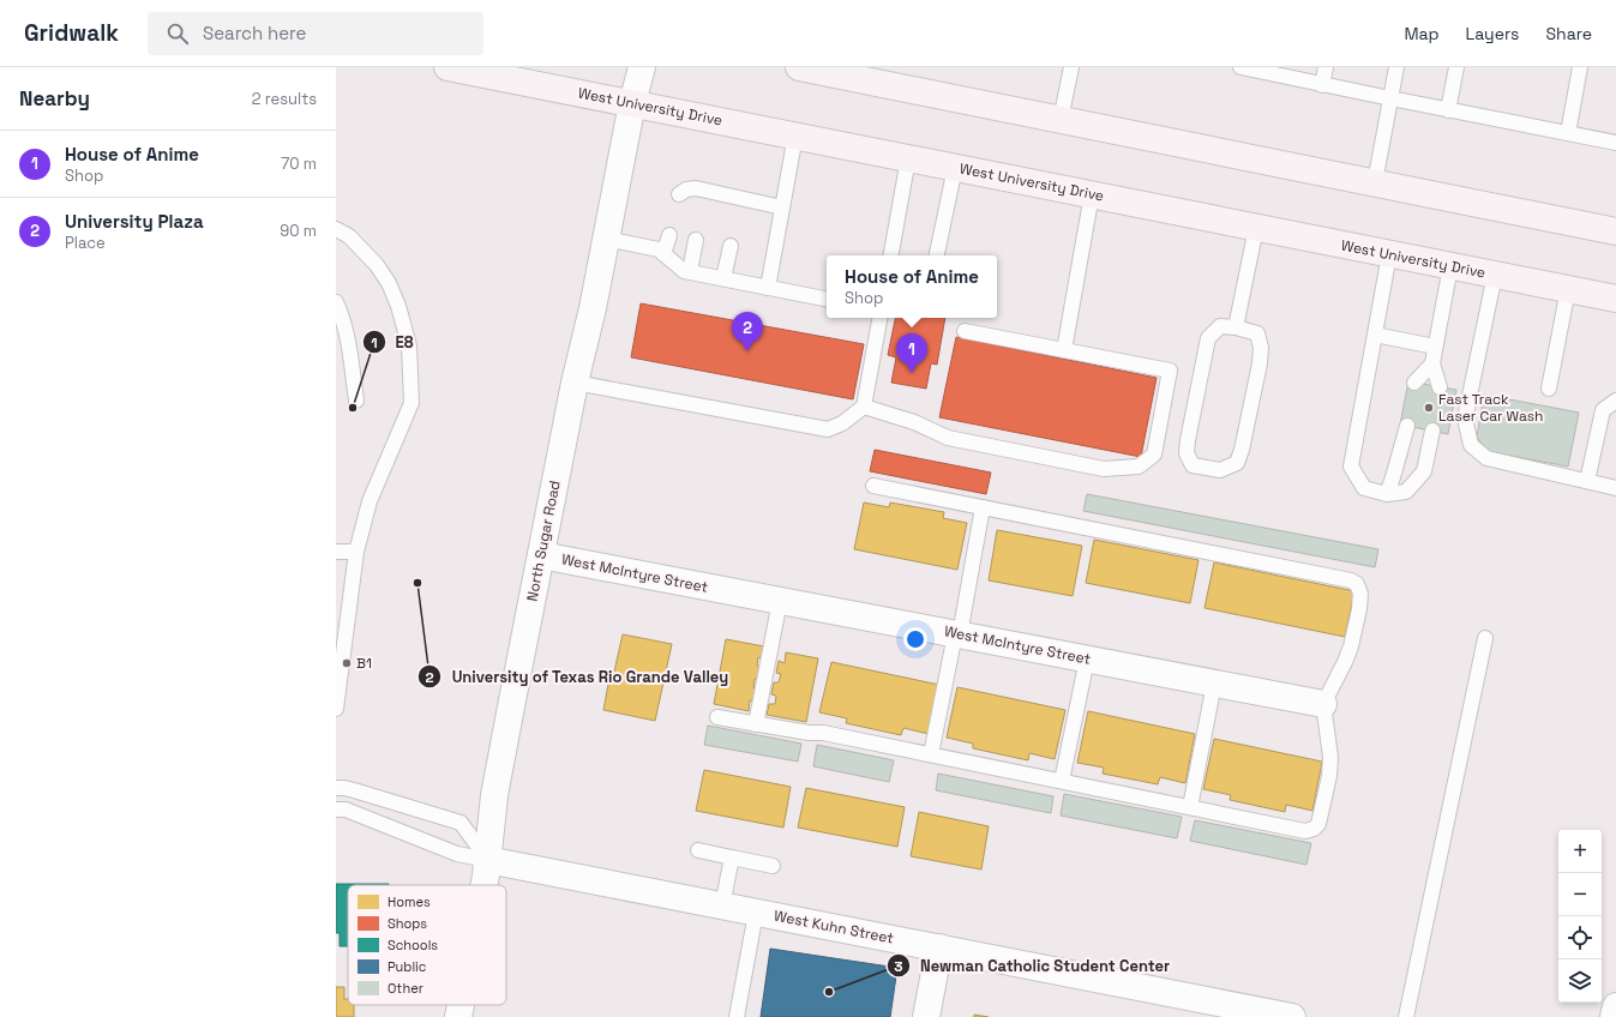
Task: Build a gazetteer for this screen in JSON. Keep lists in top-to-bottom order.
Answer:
{
  "streets": {
    "main road": ["West University Drive"],
    "street": ["North Sugar Road", "West McIntyre Street", "West Kuhn Street"]
  },
  "crossings": [
    ["West University Drive", "North Sugar Road"],
    ["North Sugar Road", "West McIntyre Street"],
    ["North Sugar Road", "West Kuhn Street"]
  ],
  "places": [
    "E8",
    "Fast Track Laser Car Wash",
    "University of Texas Rio Grande Valley",
    "B1",
    "Newman Catholic Student Center"
  ],
  "legend": [
    "Homes",
    "Shops",
    "Schools",
    "Public",
    "Other"
  ],
  "page": {
    "header": "Gridwalk",
    "search": "Search here",
    "nav": ["Map", "Layers", "Share"],
    "heading": ["Nearby", "2 results"],
    "list": [
      {
        "mark": "1",
        "name": "House of Anime",
        "note": "Shop",
        "value": "70 m"
      },
      {
        "mark": "2",
        "name": "University Plaza",
        "note": "Place",
        "value": "90 m"
      }
    ],
    "popup": ["House of Anime", "Shop"],
    "pins": ["2", "1"],
    "map_buttons": ["+", "−"]
  }
}
